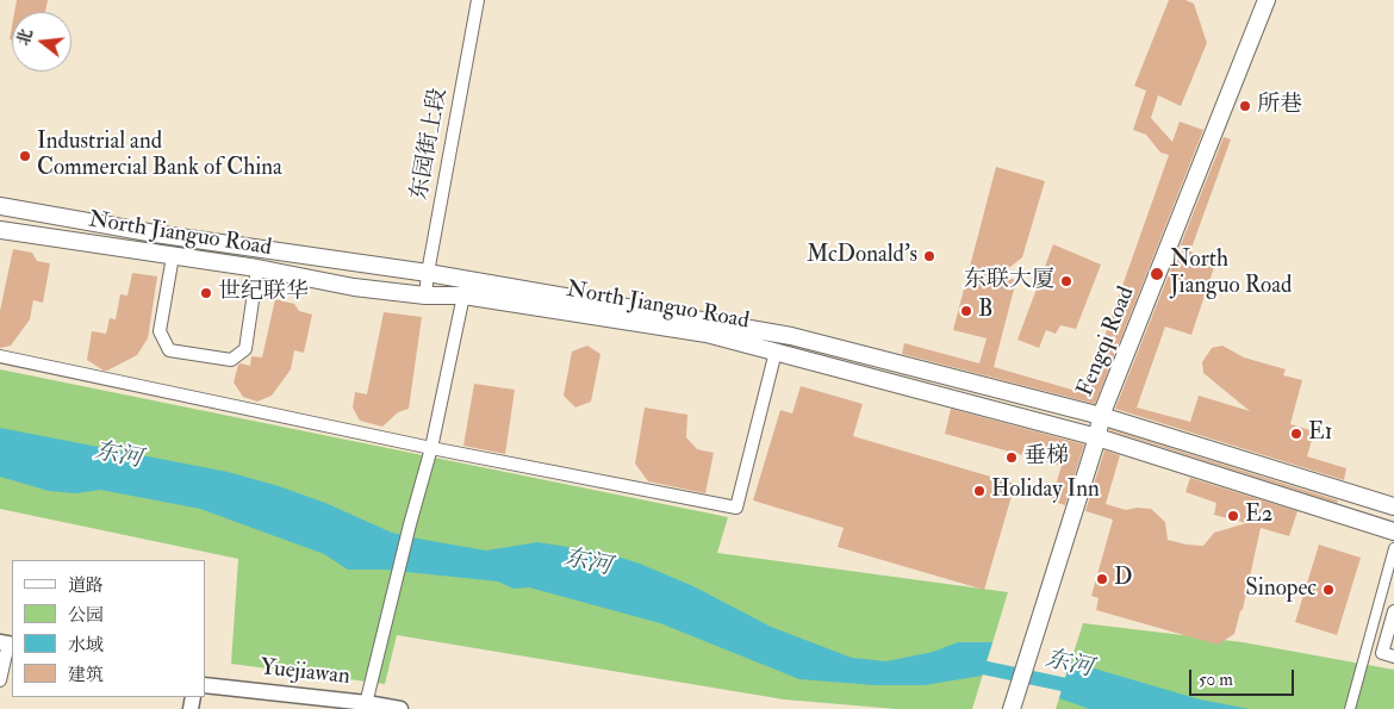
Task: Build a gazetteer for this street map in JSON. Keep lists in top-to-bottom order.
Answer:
{
  "streets": {
    "main road": ["North Jianguo Road", "Fengqi Road"],
    "street": ["东园街上段", "Yuejiawan"]
  },
  "crossings": [
    ["东园街上段", "North Jianguo Road"],
    ["North Jianguo Road", "Fengqi Road"]
  ],
  "water": ["东河"],
  "places": [
    "所巷",
    "Industrial and Commercial Bank of China",
    "McDonald's",
    "North Jianguo Road",
    "东联大厦",
    "世纪联华",
    "B",
    "E1",
    "垂梯",
    "Holiday Inn",
    "E2",
    "D",
    "Sinopec"
  ],
  "legend": [
    "道路",
    "公园",
    "水域",
    "建筑"
  ],
  "scale_bar": "50 m",
  "north": "left"
}
